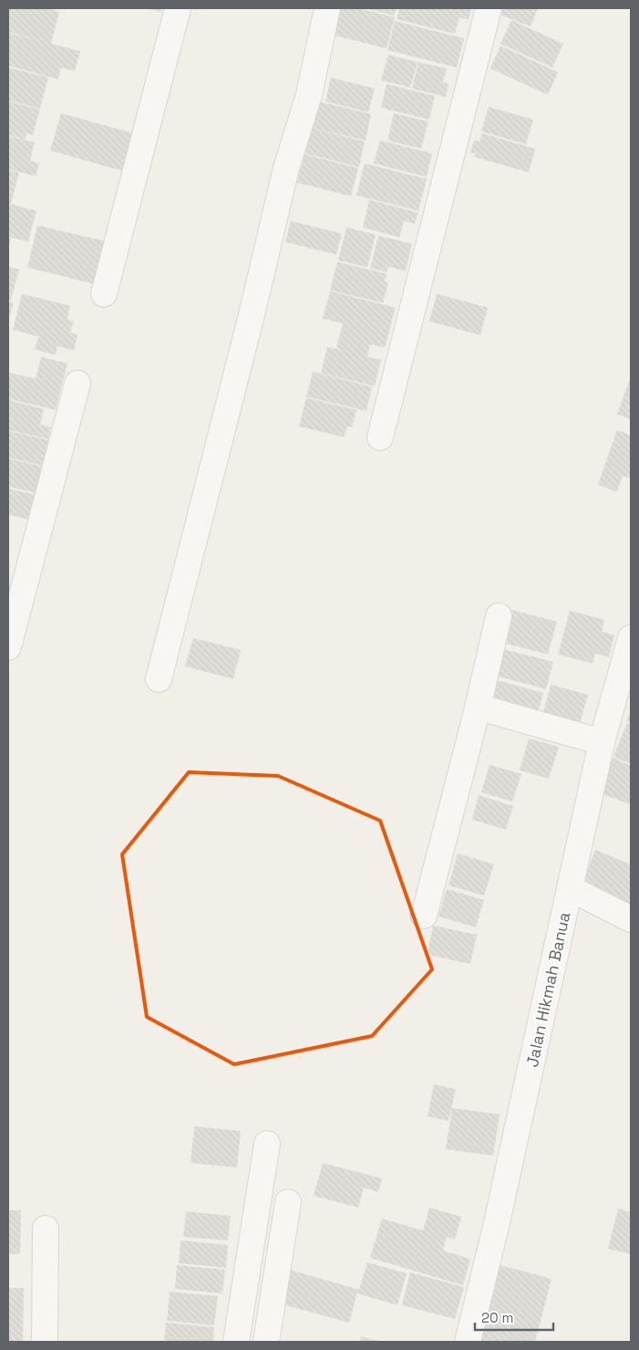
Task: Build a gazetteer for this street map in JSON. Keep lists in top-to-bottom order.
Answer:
{
  "streets": {
    "street": ["Jalan Hikmah Banua"]
  },
  "scale_bar": "20 m"
}
